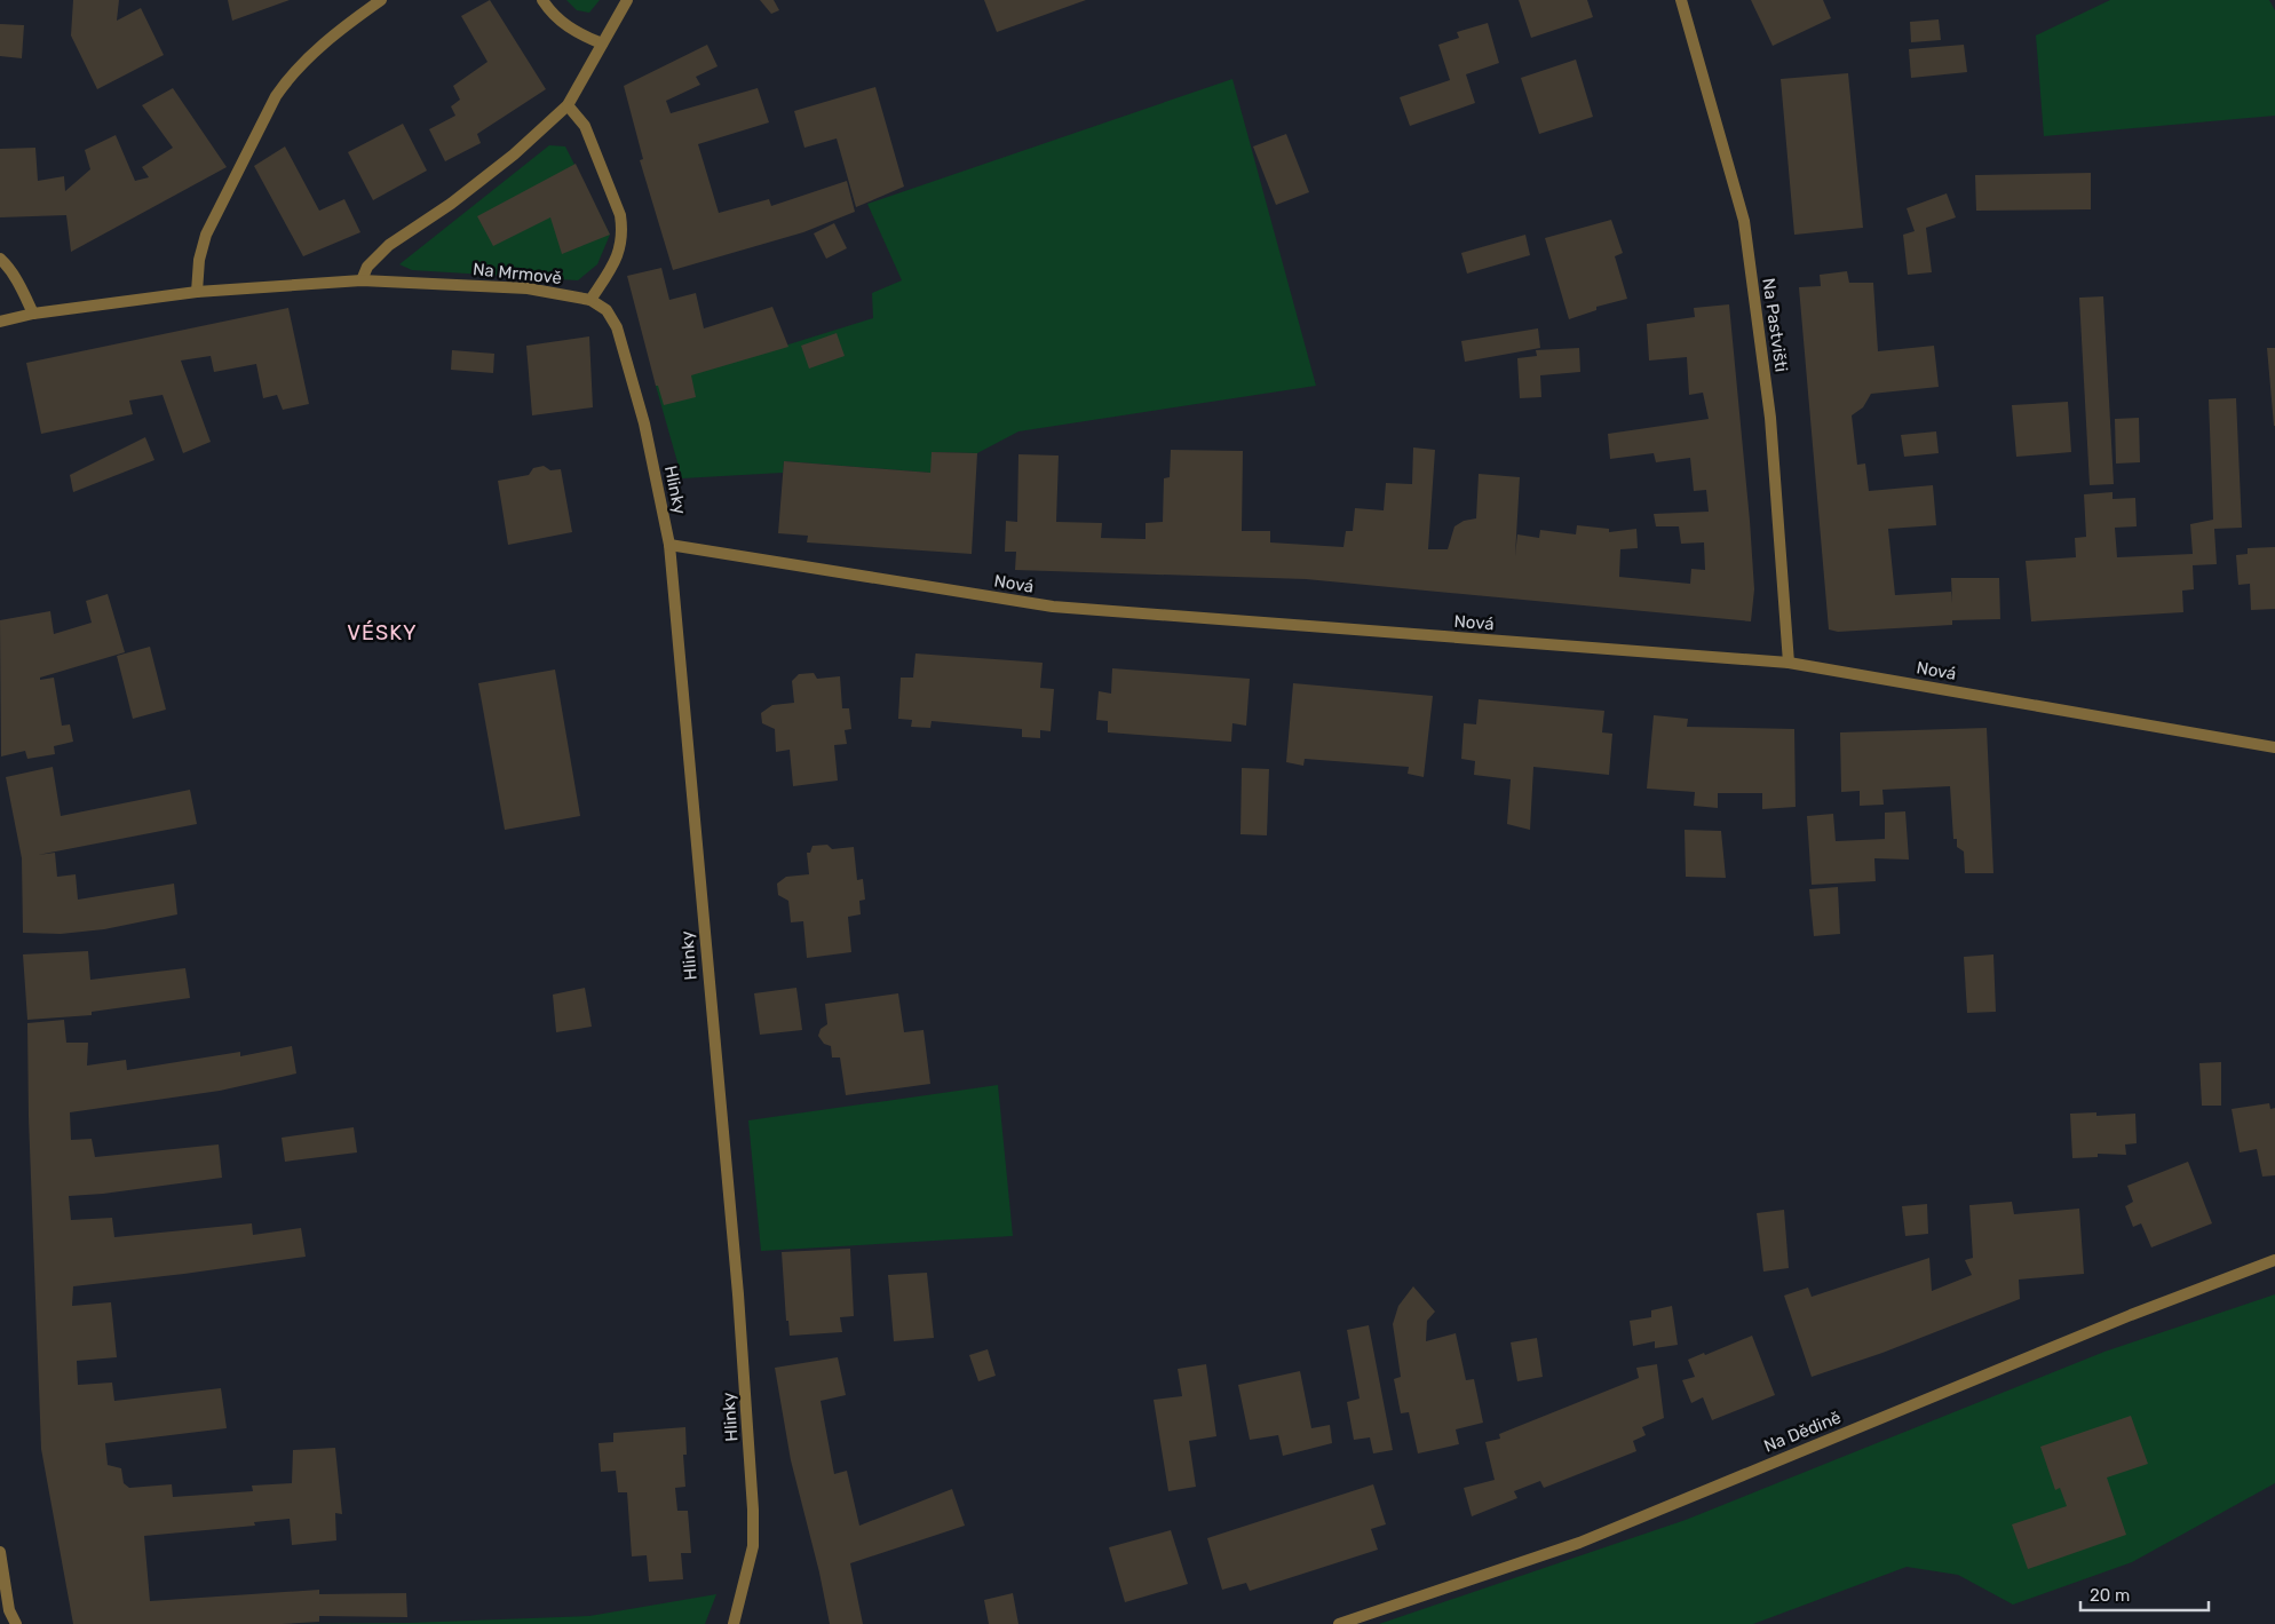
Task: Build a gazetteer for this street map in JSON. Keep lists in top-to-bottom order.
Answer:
{
  "streets": {
    "street": [
      "Na Mrmově",
      "Na Pastvišti",
      "Hlinky",
      "Nová",
      "Na Dědině"
    ]
  },
  "crossings": [
    ["Na Mrmově", "Hlinky"],
    ["Na Pastvišti", "Nová"],
    ["Hlinky", "Nová"]
  ],
  "districts": ["VÉSKY"],
  "scale_bar": "20 m"
}
